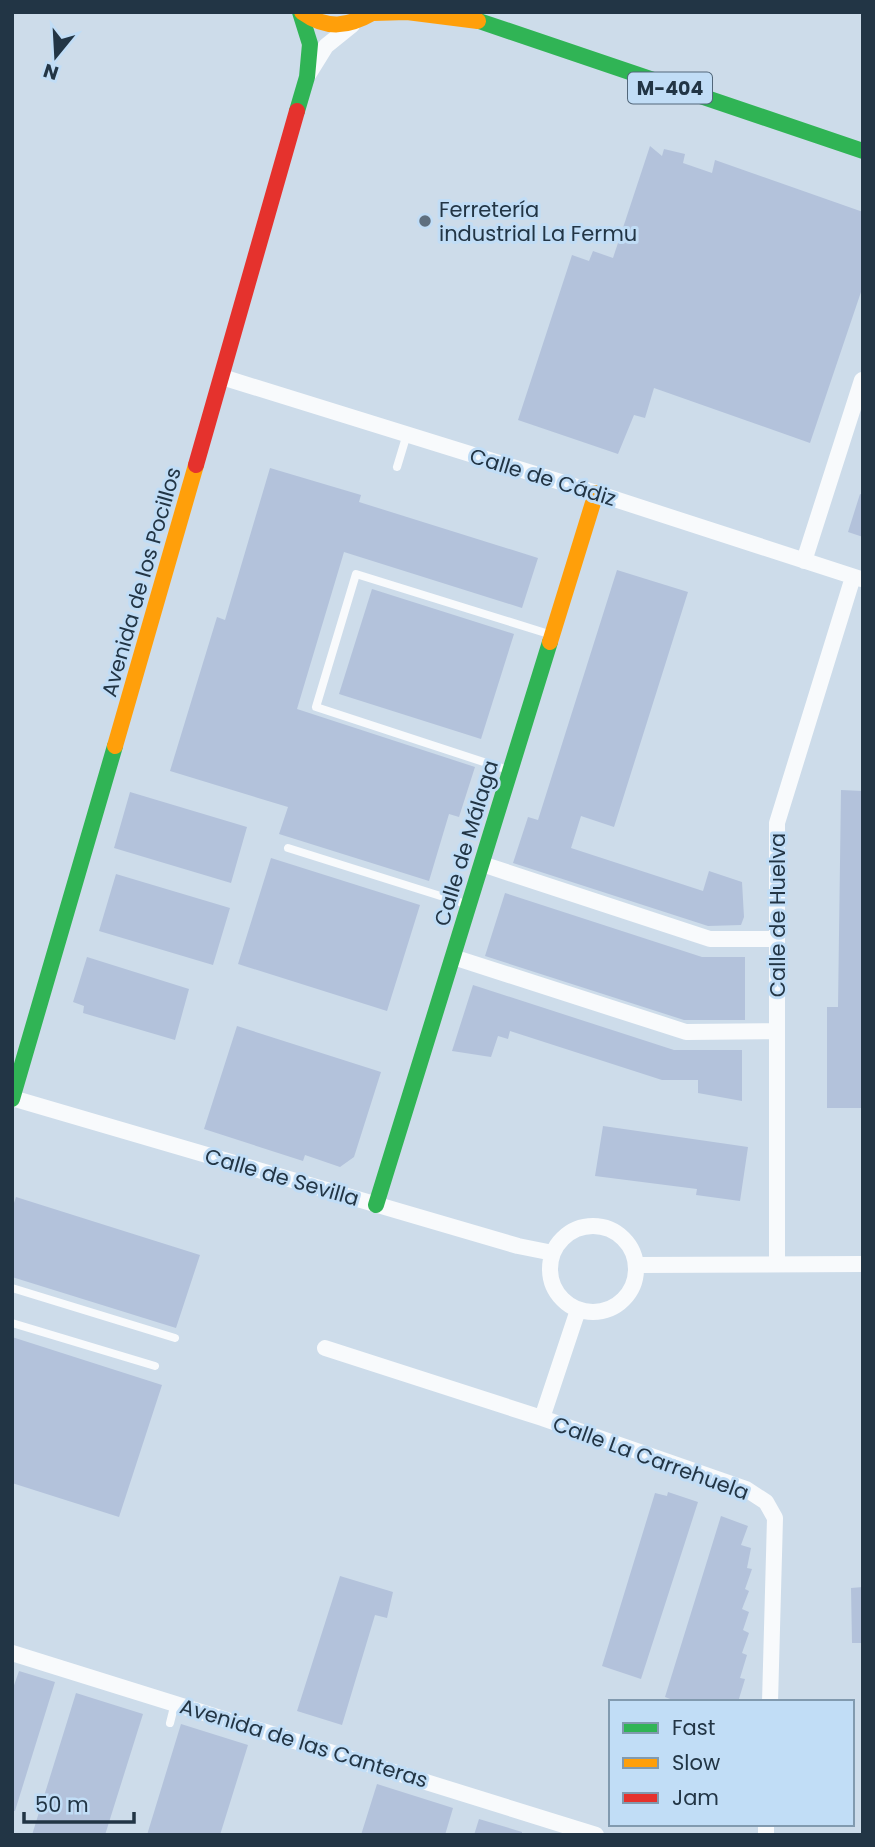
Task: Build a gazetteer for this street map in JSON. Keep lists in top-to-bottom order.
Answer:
{
  "streets": {
    "street": [
      "M-404",
      "Calle de Cádiz",
      "Avenida de los Pocillos",
      "Calle de Málaga",
      "Calle de Huelva",
      "Calle de Sevilla",
      "Calle La Carrehuela",
      "Avenida de las Canteras"
    ]
  },
  "crossings": [
    ["Calle de Cádiz", "Avenida de los Pocillos"],
    ["Calle de Cádiz", "Calle de Málaga"],
    ["Calle de Cádiz", "Calle de Huelva"],
    ["Avenida de los Pocillos", "Calle de Sevilla"],
    ["Calle de Málaga", "Calle de Sevilla"],
    ["Calle de Sevilla", "Calle La Carrehuela"]
  ],
  "places": ["Ferretería industrial La Fermu"],
  "legend": ["Fast", "Slow", "Jam"],
  "scale_bar": "50 m",
  "north": "bottom"
}
